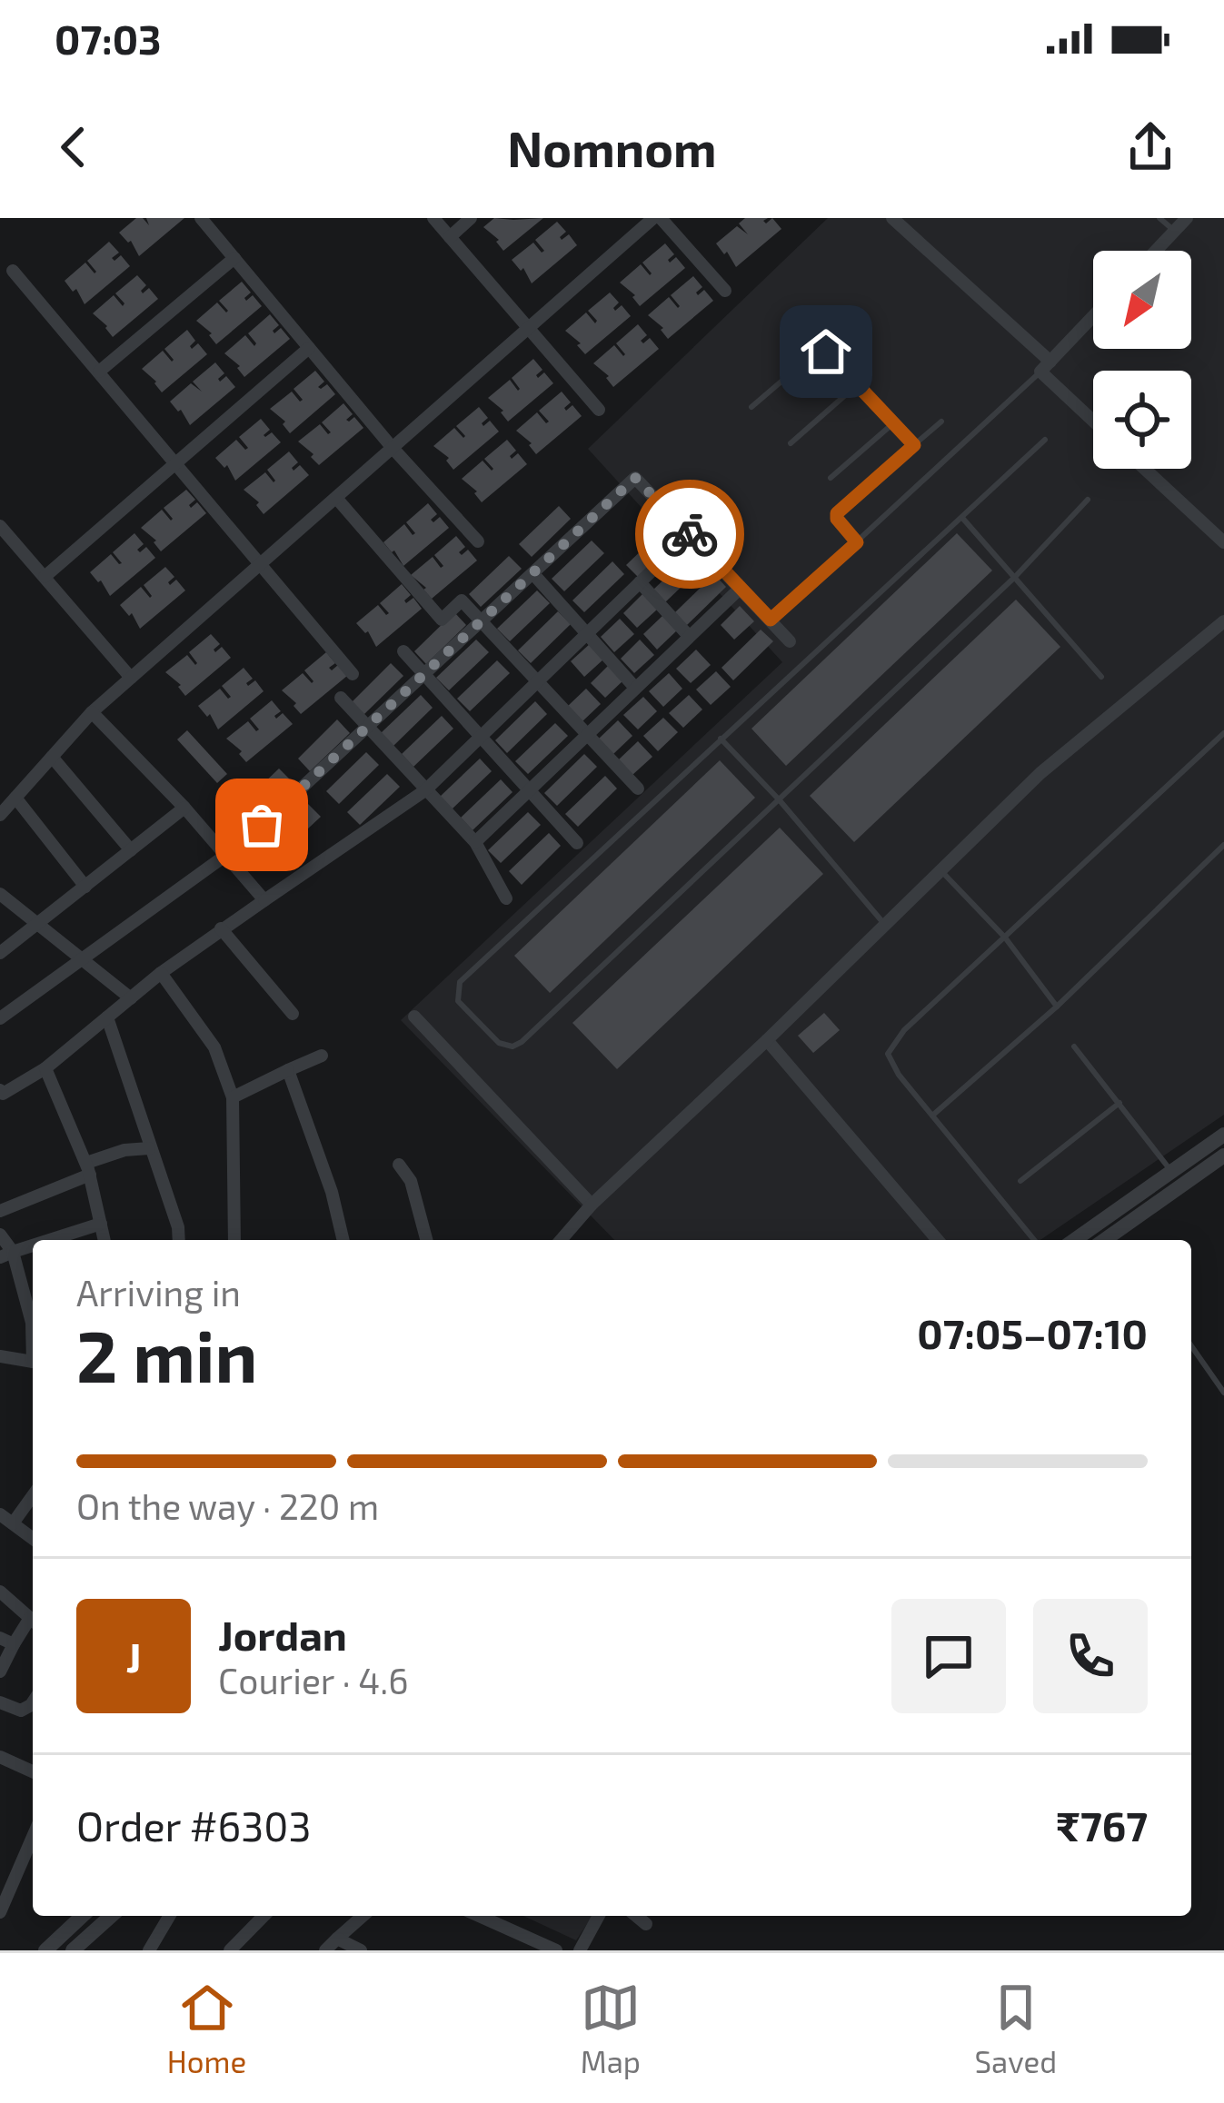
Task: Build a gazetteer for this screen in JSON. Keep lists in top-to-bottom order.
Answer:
{
  "north": "bottom left",
  "page": {
    "status": "07:03",
    "header": "Nomnom",
    "heading": ["2 min", "Arriving in", "07:05–07:10"],
    "panel": [
      "Jordan",
      "Courier · 4.6",
      "Order #6303",
      "₹767"
    ],
    "bar": "On the way · 220 m",
    "round": "J",
    "tabs": ["Home", "Map", "Saved"]
  }
}
